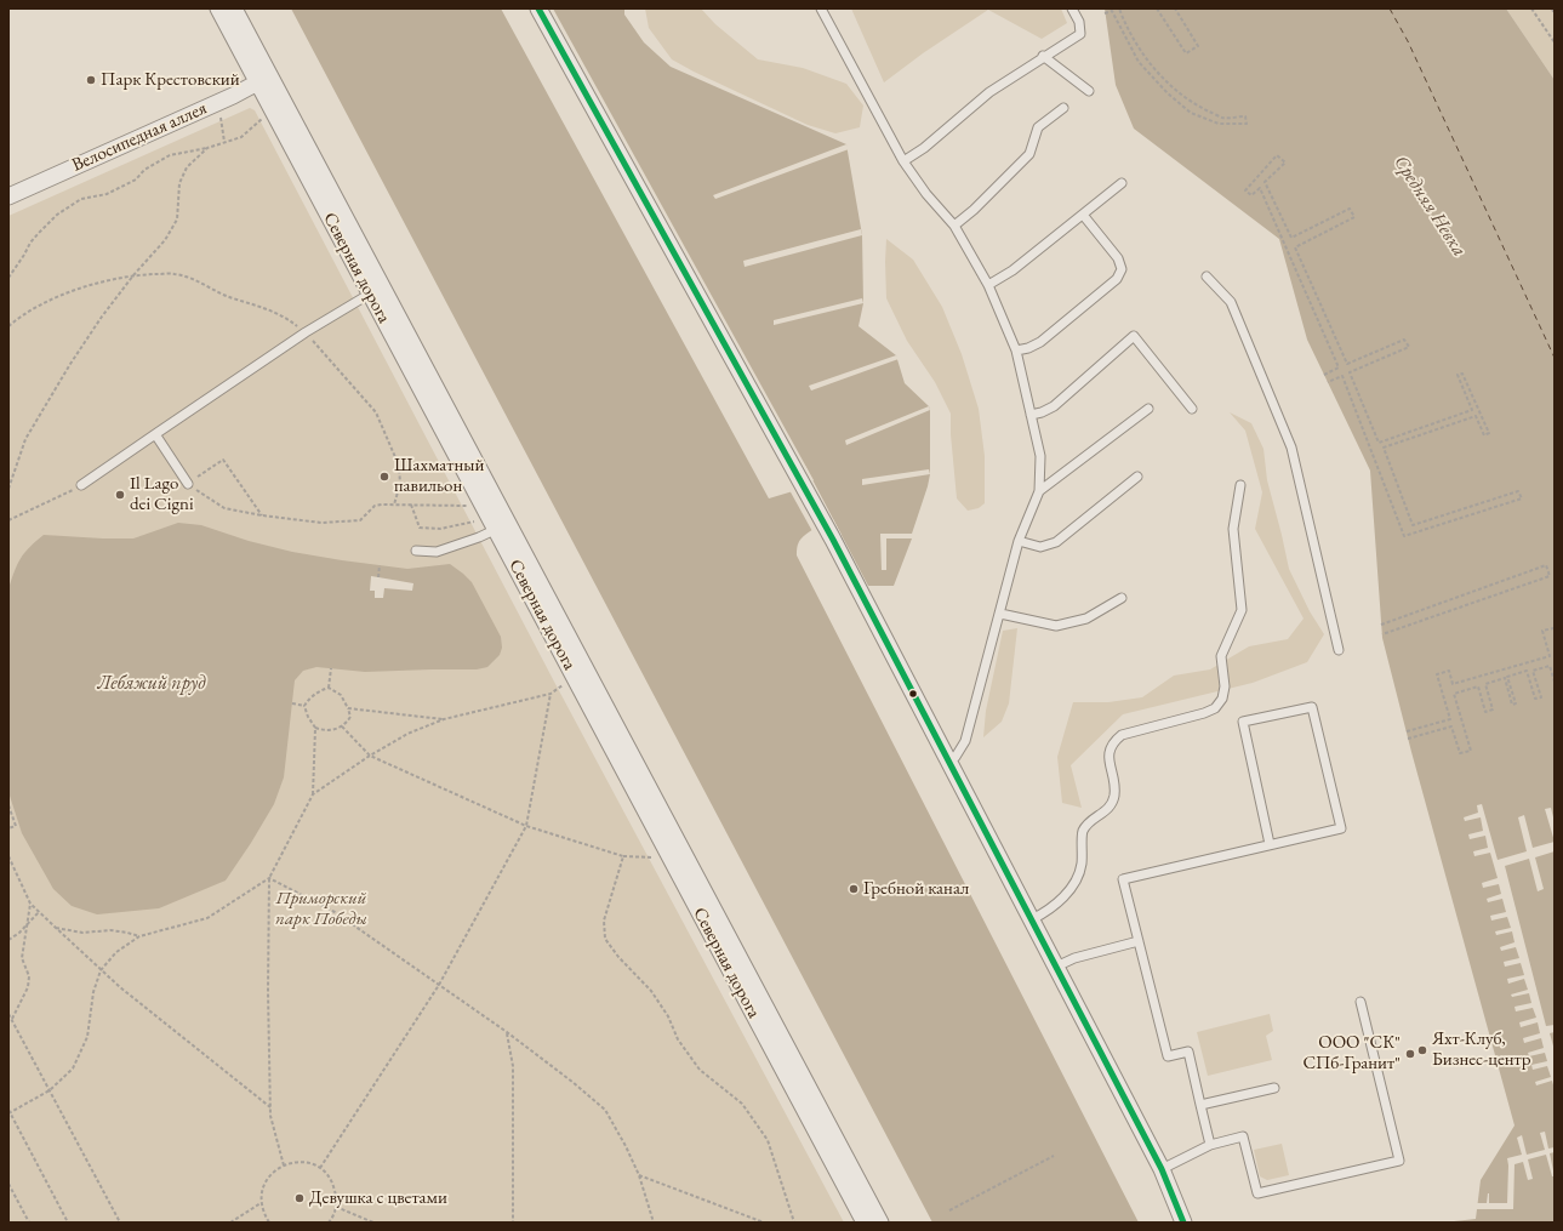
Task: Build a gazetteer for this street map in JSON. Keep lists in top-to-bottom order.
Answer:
{
  "streets": {
    "street": ["Велосипедная аллея", "Северная дорога"]
  },
  "crossings": [
    ["Велосипедная аллея", "Северная дорога"]
  ],
  "water": ["Средняя Невка", "Лебяжий пруд"],
  "parks": ["Приморский парк Победы"],
  "places": [
    "Парк Крестовский",
    "Шахматный павильон",
    "Il Lago dei Cigni",
    "Гребной канал",
    "Яхт-Клуб, Бизнес-центр",
    "ООО \"СК\" СПб-Гранит\"",
    "Девушка с цветами"
  ]
}
